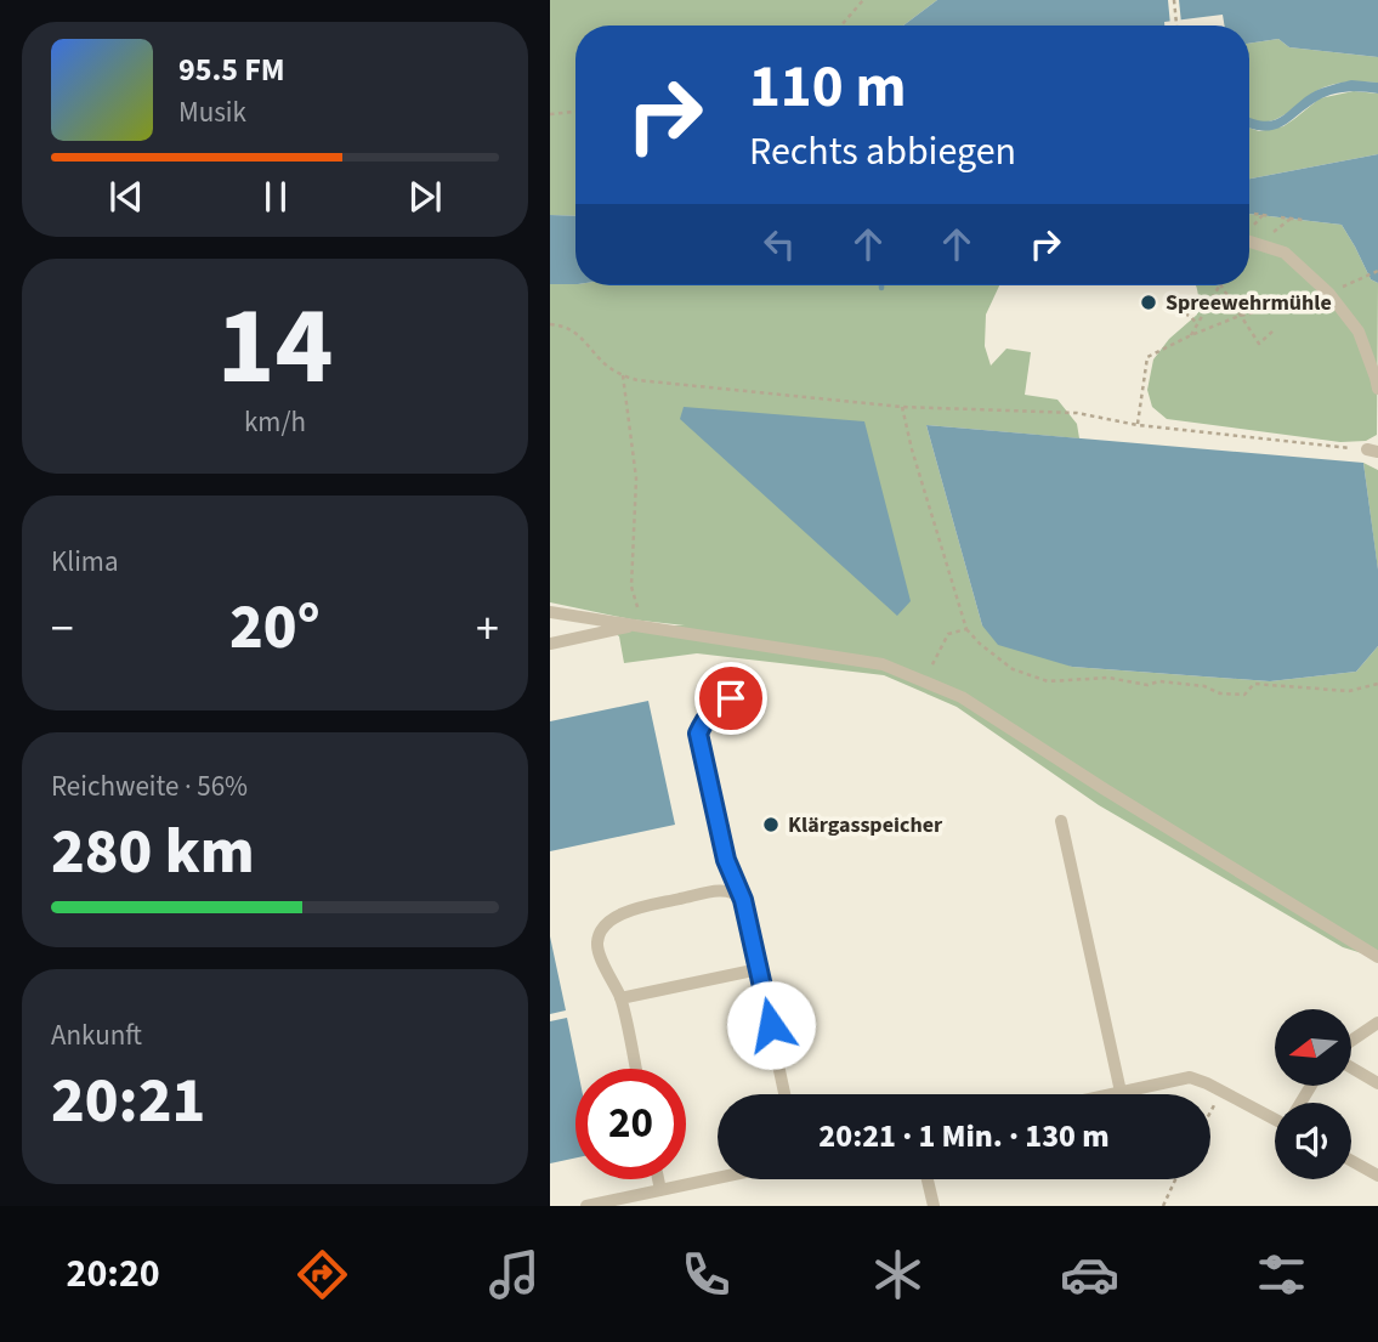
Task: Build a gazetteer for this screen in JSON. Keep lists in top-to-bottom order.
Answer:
{
  "places": ["Spreewehrmühle", "Klärgasspeicher"],
  "north": "left",
  "page": {
    "turn": ["110 m", "Rechts abbiegen"],
    "song": ["95.5 FM", "Musik"],
    "tile": [
      ["14", "km/h"],
      "Klima",
      ["Reichweite · 56%", "280 km"],
      ["Ankunft", "20:21"]
    ],
    "heat": ["−", "20°", "+"],
    "limit": "20",
    "trip": "20:21 · 1 Min. · 130 m",
    "tabs": "20:20"
  }
}
